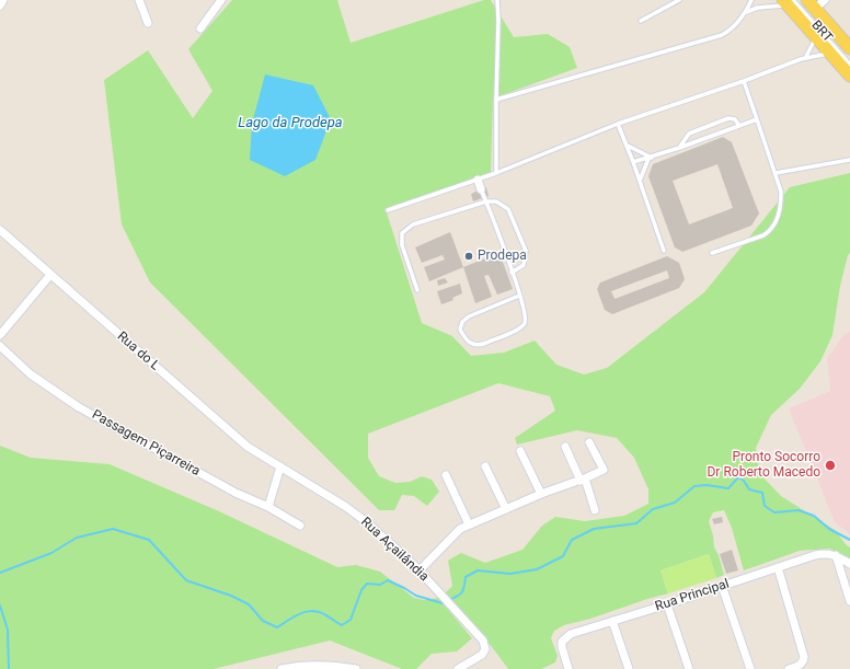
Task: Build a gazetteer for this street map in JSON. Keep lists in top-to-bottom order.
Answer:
{
  "streets": {
    "street": [
      "Rua do L",
      "Passagem Piçarreira",
      "Rua Açailândia",
      "Rua Principal"
    ],
    "lane": ["BRT"]
  },
  "crossings": [
    ["Rua do L", "Rua Açailândia"]
  ],
  "water": ["Lago da Prodepa"],
  "places": ["Prodepa", "Pronto Socorro Dr Roberto Macedo"]
}
